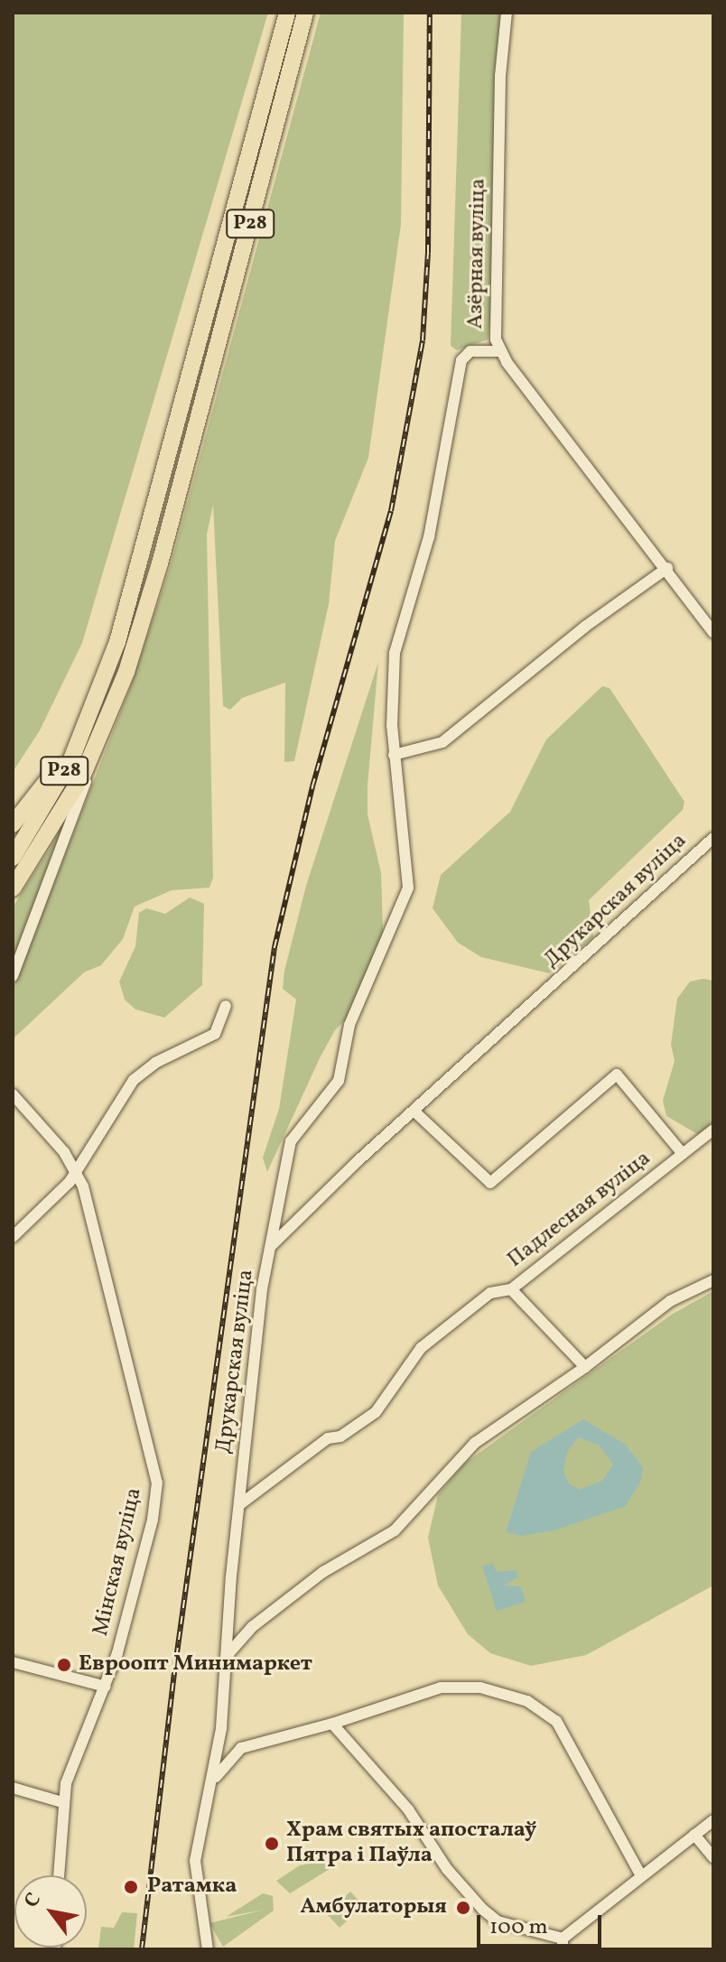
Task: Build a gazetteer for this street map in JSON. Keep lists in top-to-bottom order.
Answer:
{
  "streets": {
    "highway": ["Р28"],
    "street": [
      "Азёрная вуліца",
      "Друкарская вуліца",
      "Падлесная вуліца",
      "Мінская вуліца"
    ]
  },
  "crossings": [
    ["Друкарская вуліца", "Падлесная вуліца"]
  ],
  "places": [
    "Евроопт Минимаркет",
    "Храм святых апосталаў Пятра і Паўла",
    "Ратамка",
    "Амбулаторыя"
  ],
  "scale_bar": "100 m",
  "north": "top left"
}
